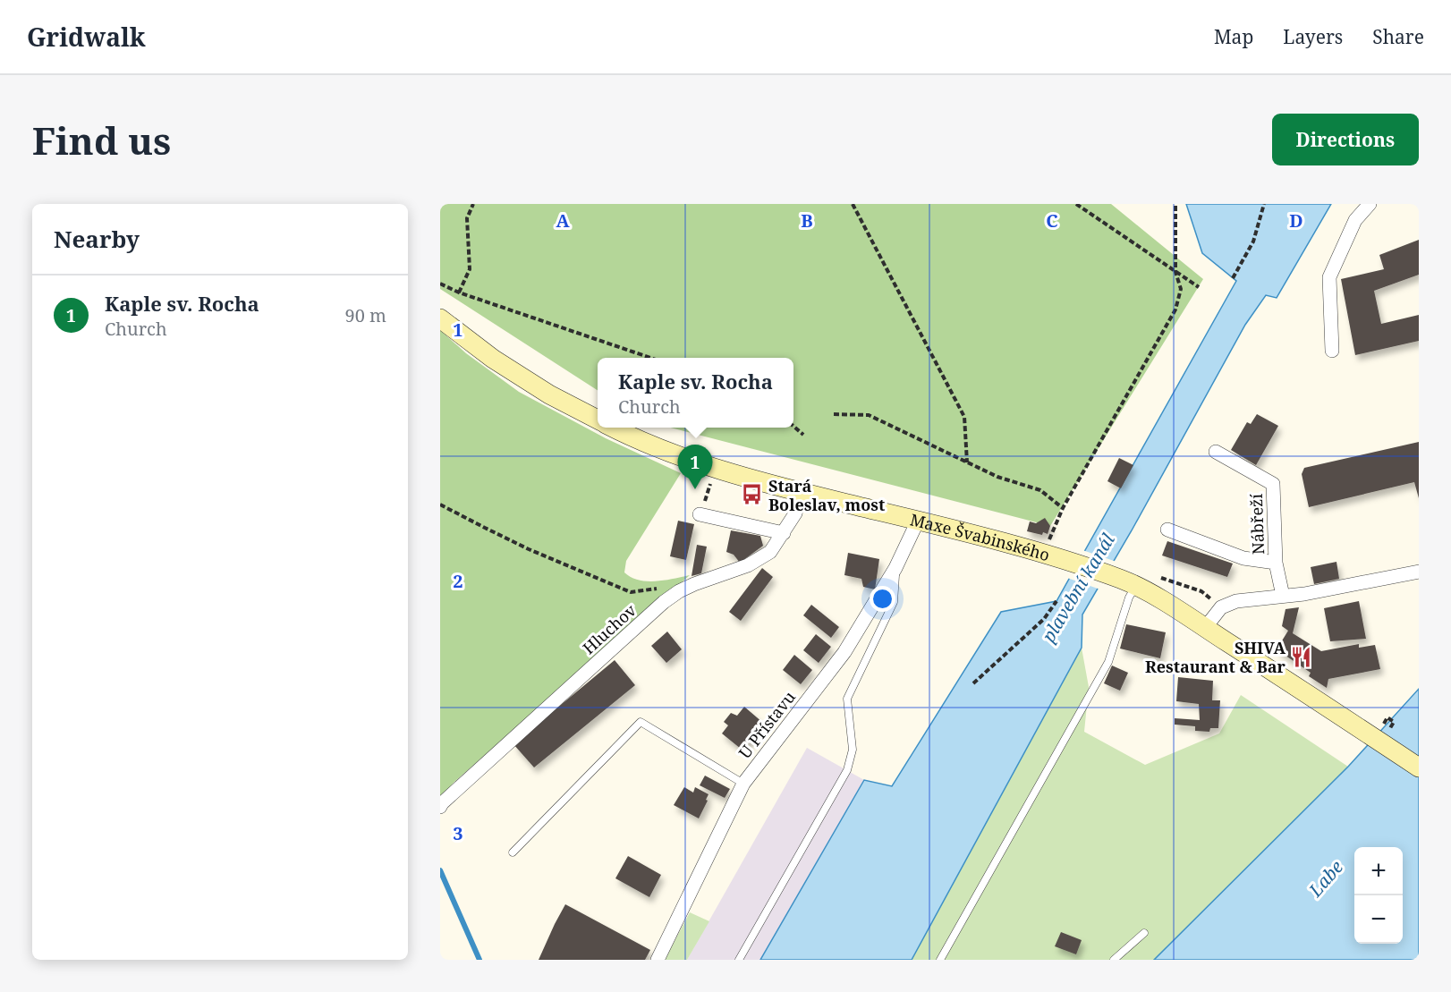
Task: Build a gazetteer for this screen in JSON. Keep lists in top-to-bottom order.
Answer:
{
  "streets": {
    "main road": ["Maxe Švabinského"],
    "street": ["Nábřeží", "Hluchov", "U Přístavu"]
  },
  "crossings": [
    ["Maxe Švabinského", "Hluchov"],
    ["Maxe Švabinského", "U Přístavu"]
  ],
  "water": ["plavební kanál", "Labe"],
  "places": {
    "bus stop": ["Stará Boleslav, most"],
    "restaurant": ["SHIVA Restaurant & Bar"]
  },
  "page": {
    "header": "Gridwalk",
    "nav": ["Map", "Layers", "Share"],
    "buttons": "Directions",
    "title": "Find us",
    "heading": "Nearby",
    "list": [
      {
        "mark": "1",
        "name": "Kaple sv. Rocha",
        "note": "Church",
        "value": "90 m"
      }
    ],
    "popup": ["Kaple sv. Rocha", "Church"],
    "pins": "1",
    "map_buttons": ["+", "−"]
  },
  "grid": {
    "columns": [
      "A",
      "B",
      "C",
      "D"
    ],
    "rows": ["1", "2", "3"]
  }
}
